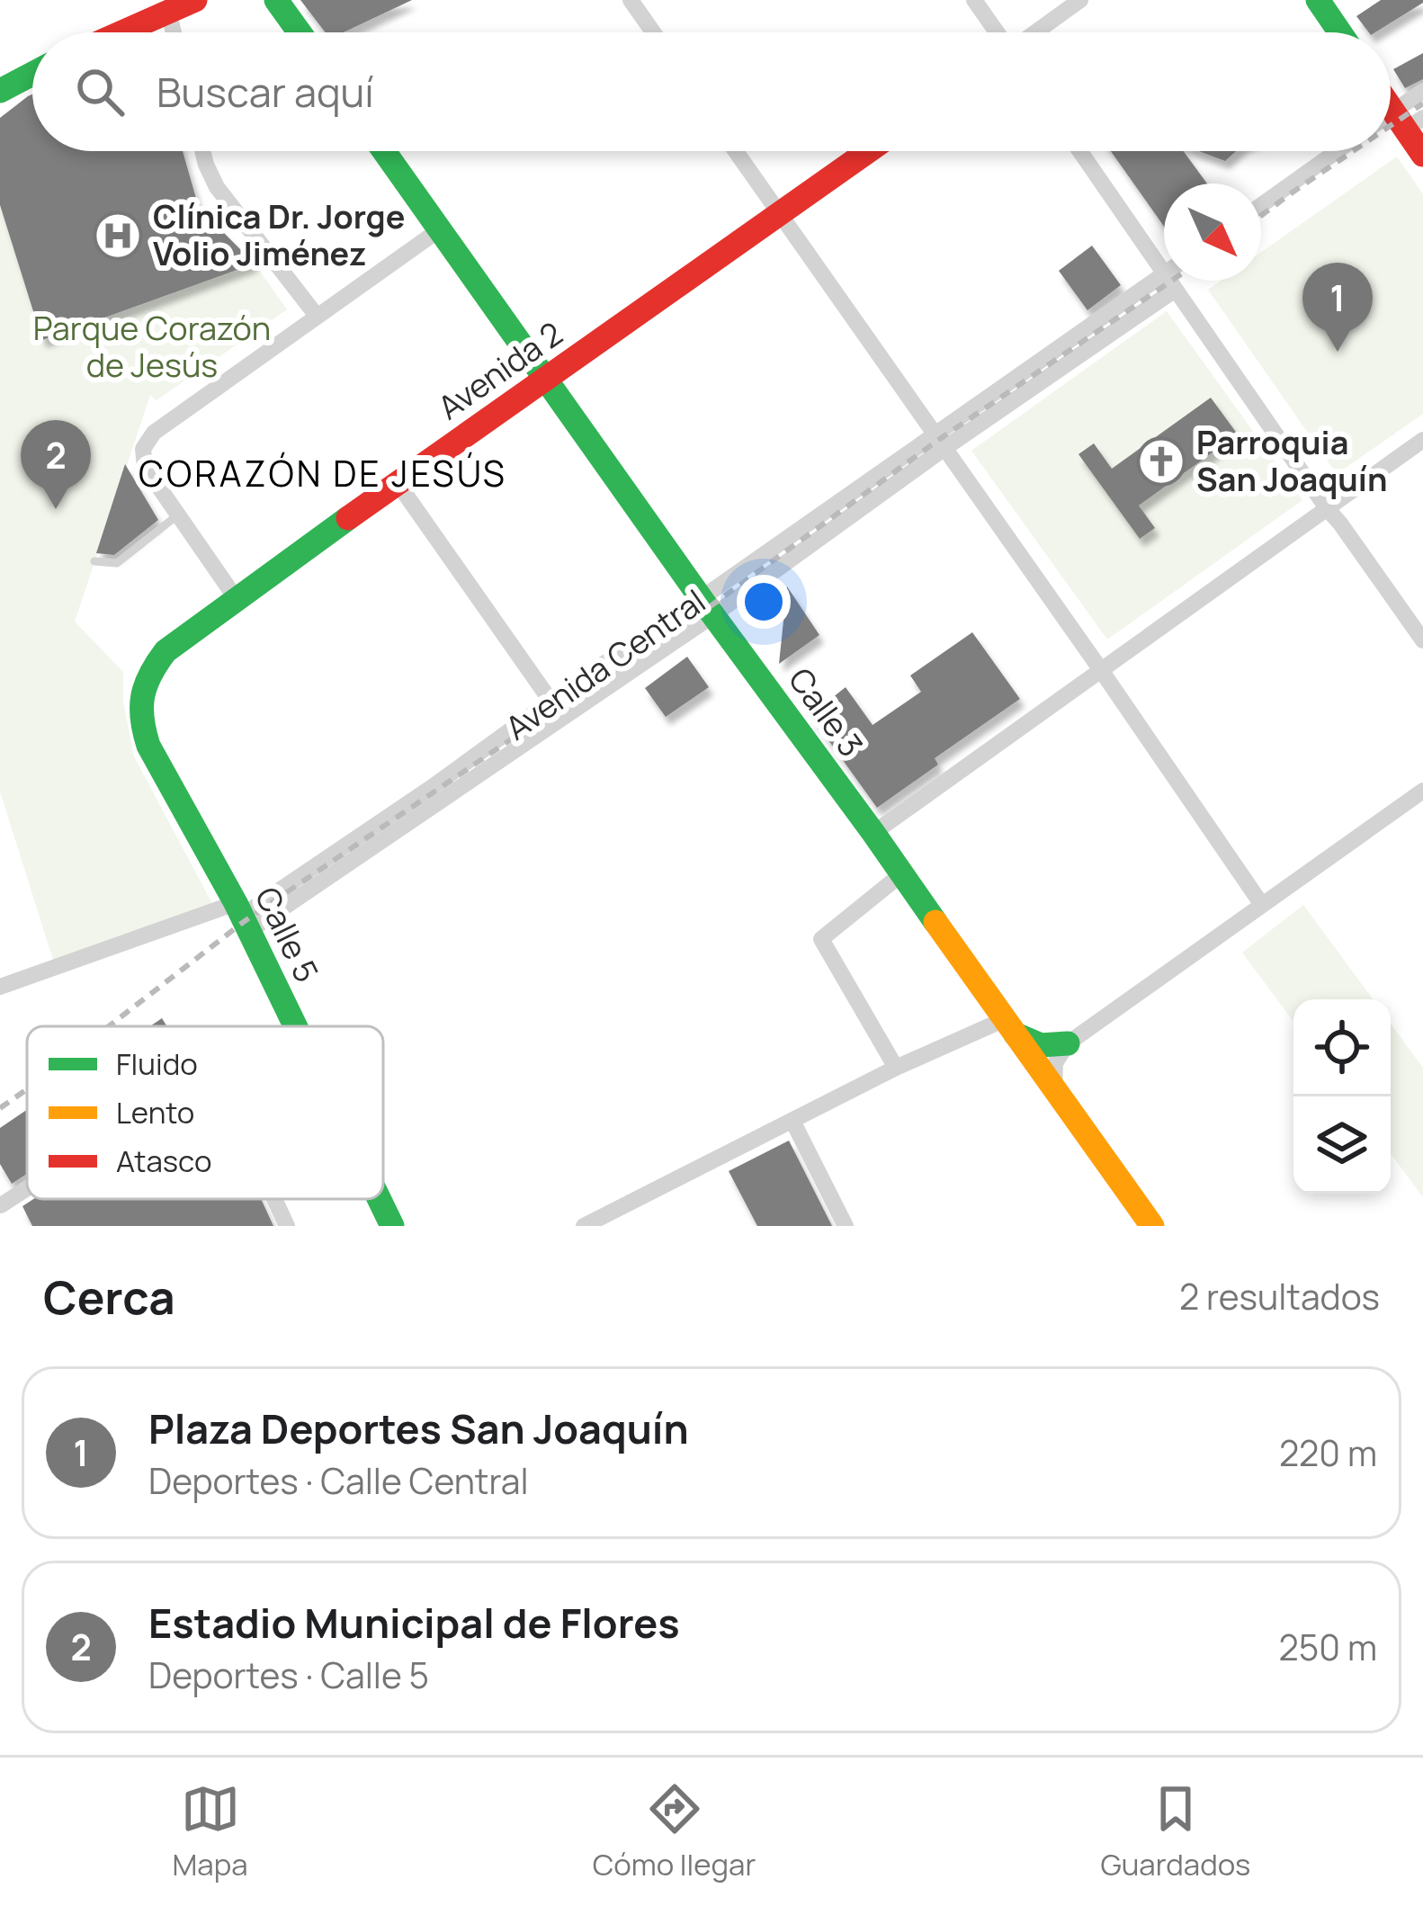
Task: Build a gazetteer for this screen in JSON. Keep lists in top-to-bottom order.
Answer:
{
  "streets": {
    "street": [
      "Avenida 2",
      "Avenida Central",
      "Calle 3",
      "Calle 5"
    ]
  },
  "crossings": [
    ["Avenida 2", "Calle 3"],
    ["Avenida 2", "Calle 5"],
    ["Avenida Central", "Calle 3"],
    ["Avenida Central", "Calle 5"]
  ],
  "districts": ["CORAZÓN DE JESÚS"],
  "parks": ["Parque Corazón de Jesús"],
  "places": {
    "hospital": ["Clínica Dr. Jorge Volio Jiménez"],
    "church": ["Parroquia San Joaquín"]
  },
  "legend": ["Fluido", "Lento", "Atasco"],
  "north": "bottom right",
  "page": {
    "search": "Buscar aquí",
    "pins": ["1", "2"],
    "heading": ["Cerca", "2 resultados"],
    "list": [
      {
        "mark": "1",
        "name": "Plaza Deportes San Joaquín",
        "note": "Deportes · Calle Central",
        "value": "220 m"
      },
      {
        "mark": "2",
        "name": "Estadio Municipal de Flores",
        "note": "Deportes · Calle 5",
        "value": "250 m"
      }
    ],
    "nav": ["Mapa", "Cómo llegar", "Guardados"]
  }
}
